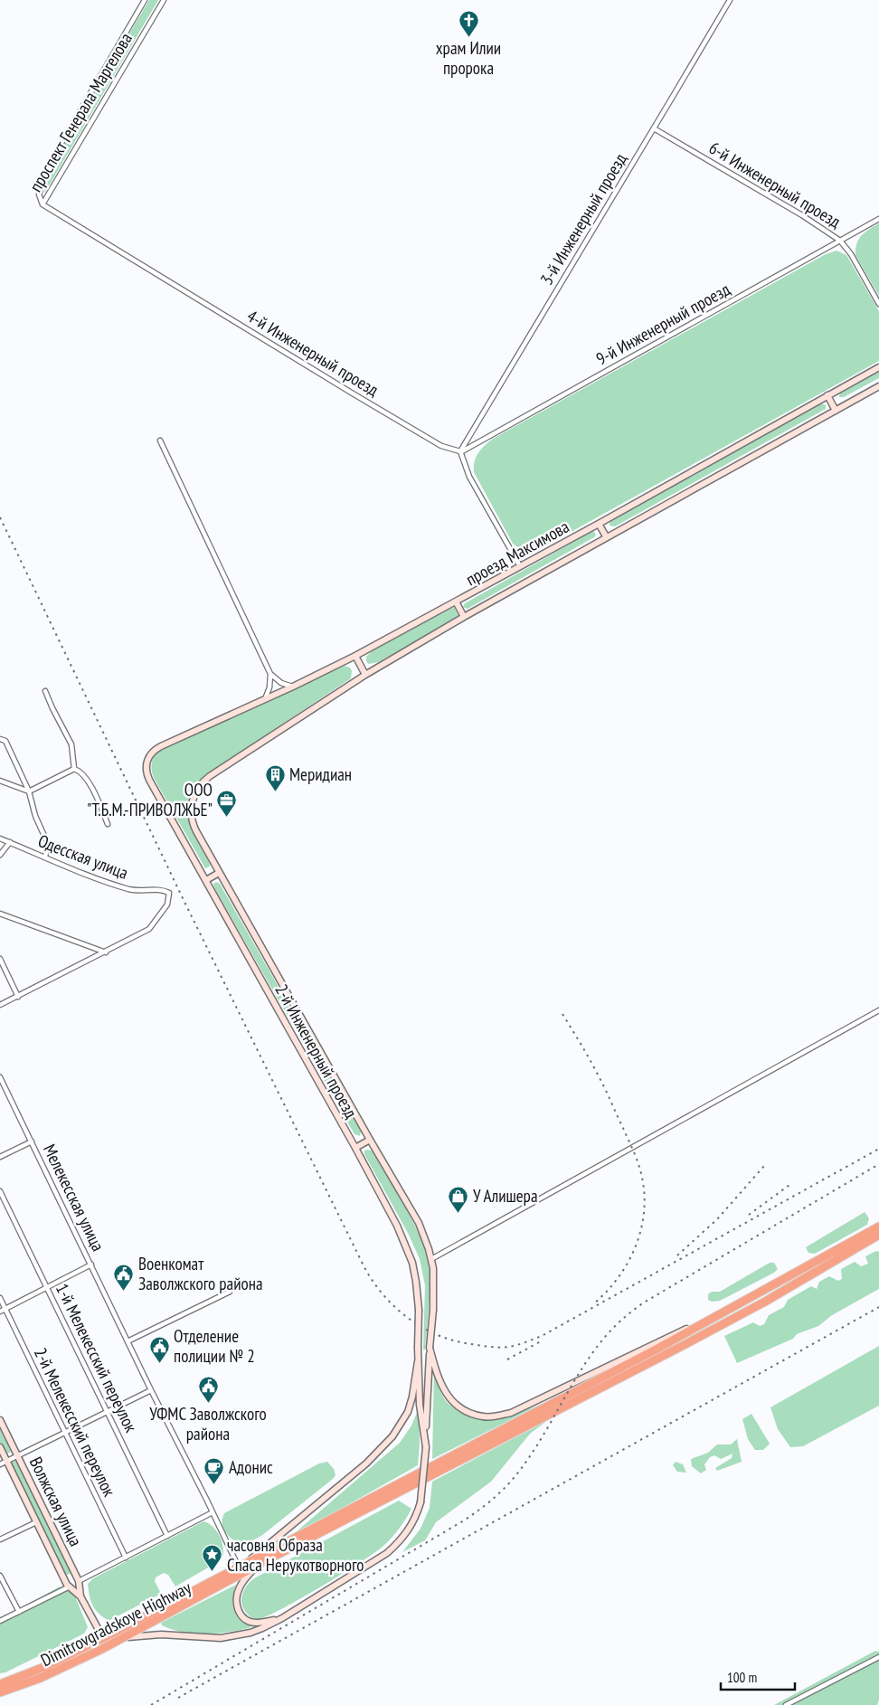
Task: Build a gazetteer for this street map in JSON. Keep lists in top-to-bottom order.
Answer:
{
  "streets": {
    "highway": ["Волжская улица", "Dimitrovgradskoye Highway"],
    "main road": ["проезд Максимова", "2-й Инженерный проезд"],
    "street": [
      "проспект Генерала Маргелова",
      "6-й Инженерный проезд",
      "3-й Инженерный проезд",
      "9-й Инженерный проезд",
      "4-й Инженерный проезд",
      "Одесская улица",
      "Мелекесская улица",
      "1-й Мелекесский переулок",
      "2-й Мелекесский переулок"
    ]
  },
  "crossings": [
    ["проспект Генерала Маргелова", "4-й Инженерный проезд"],
    ["6-й Инженерный проезд", "3-й Инженерный проезд"],
    ["6-й Инженерный проезд", "9-й Инженерный проезд"],
    ["3-й Инженерный проезд", "9-й Инженерный проезд"],
    ["3-й Инженерный проезд", "4-й Инженерный проезд"],
    ["9-й Инженерный проезд", "4-й Инженерный проезд"],
    ["проезд Максимова", "2-й Инженерный проезд"],
    ["Мелекесская улица", "Dimitrovgradskoye Highway"],
    ["Волжская улица", "Dimitrovgradskoye Highway"]
  ],
  "places": {
    "church": ["храм Илии пророка"],
    "building": ["Меридиан"],
    "office": ["ООО \"Т.Б.М.-ПРИВОЛЖЬЕ\""],
    "shop": ["У Алишера"],
    "public building": ["Военкомат Заволжского района", "Отделение полиции № 2", "УФМС Заволжского района"],
    "cafe": ["Адонис"],
    "place": ["часовня Образа Спаса Нерукотворного"]
  },
  "scale_bar": "100 m"
}
